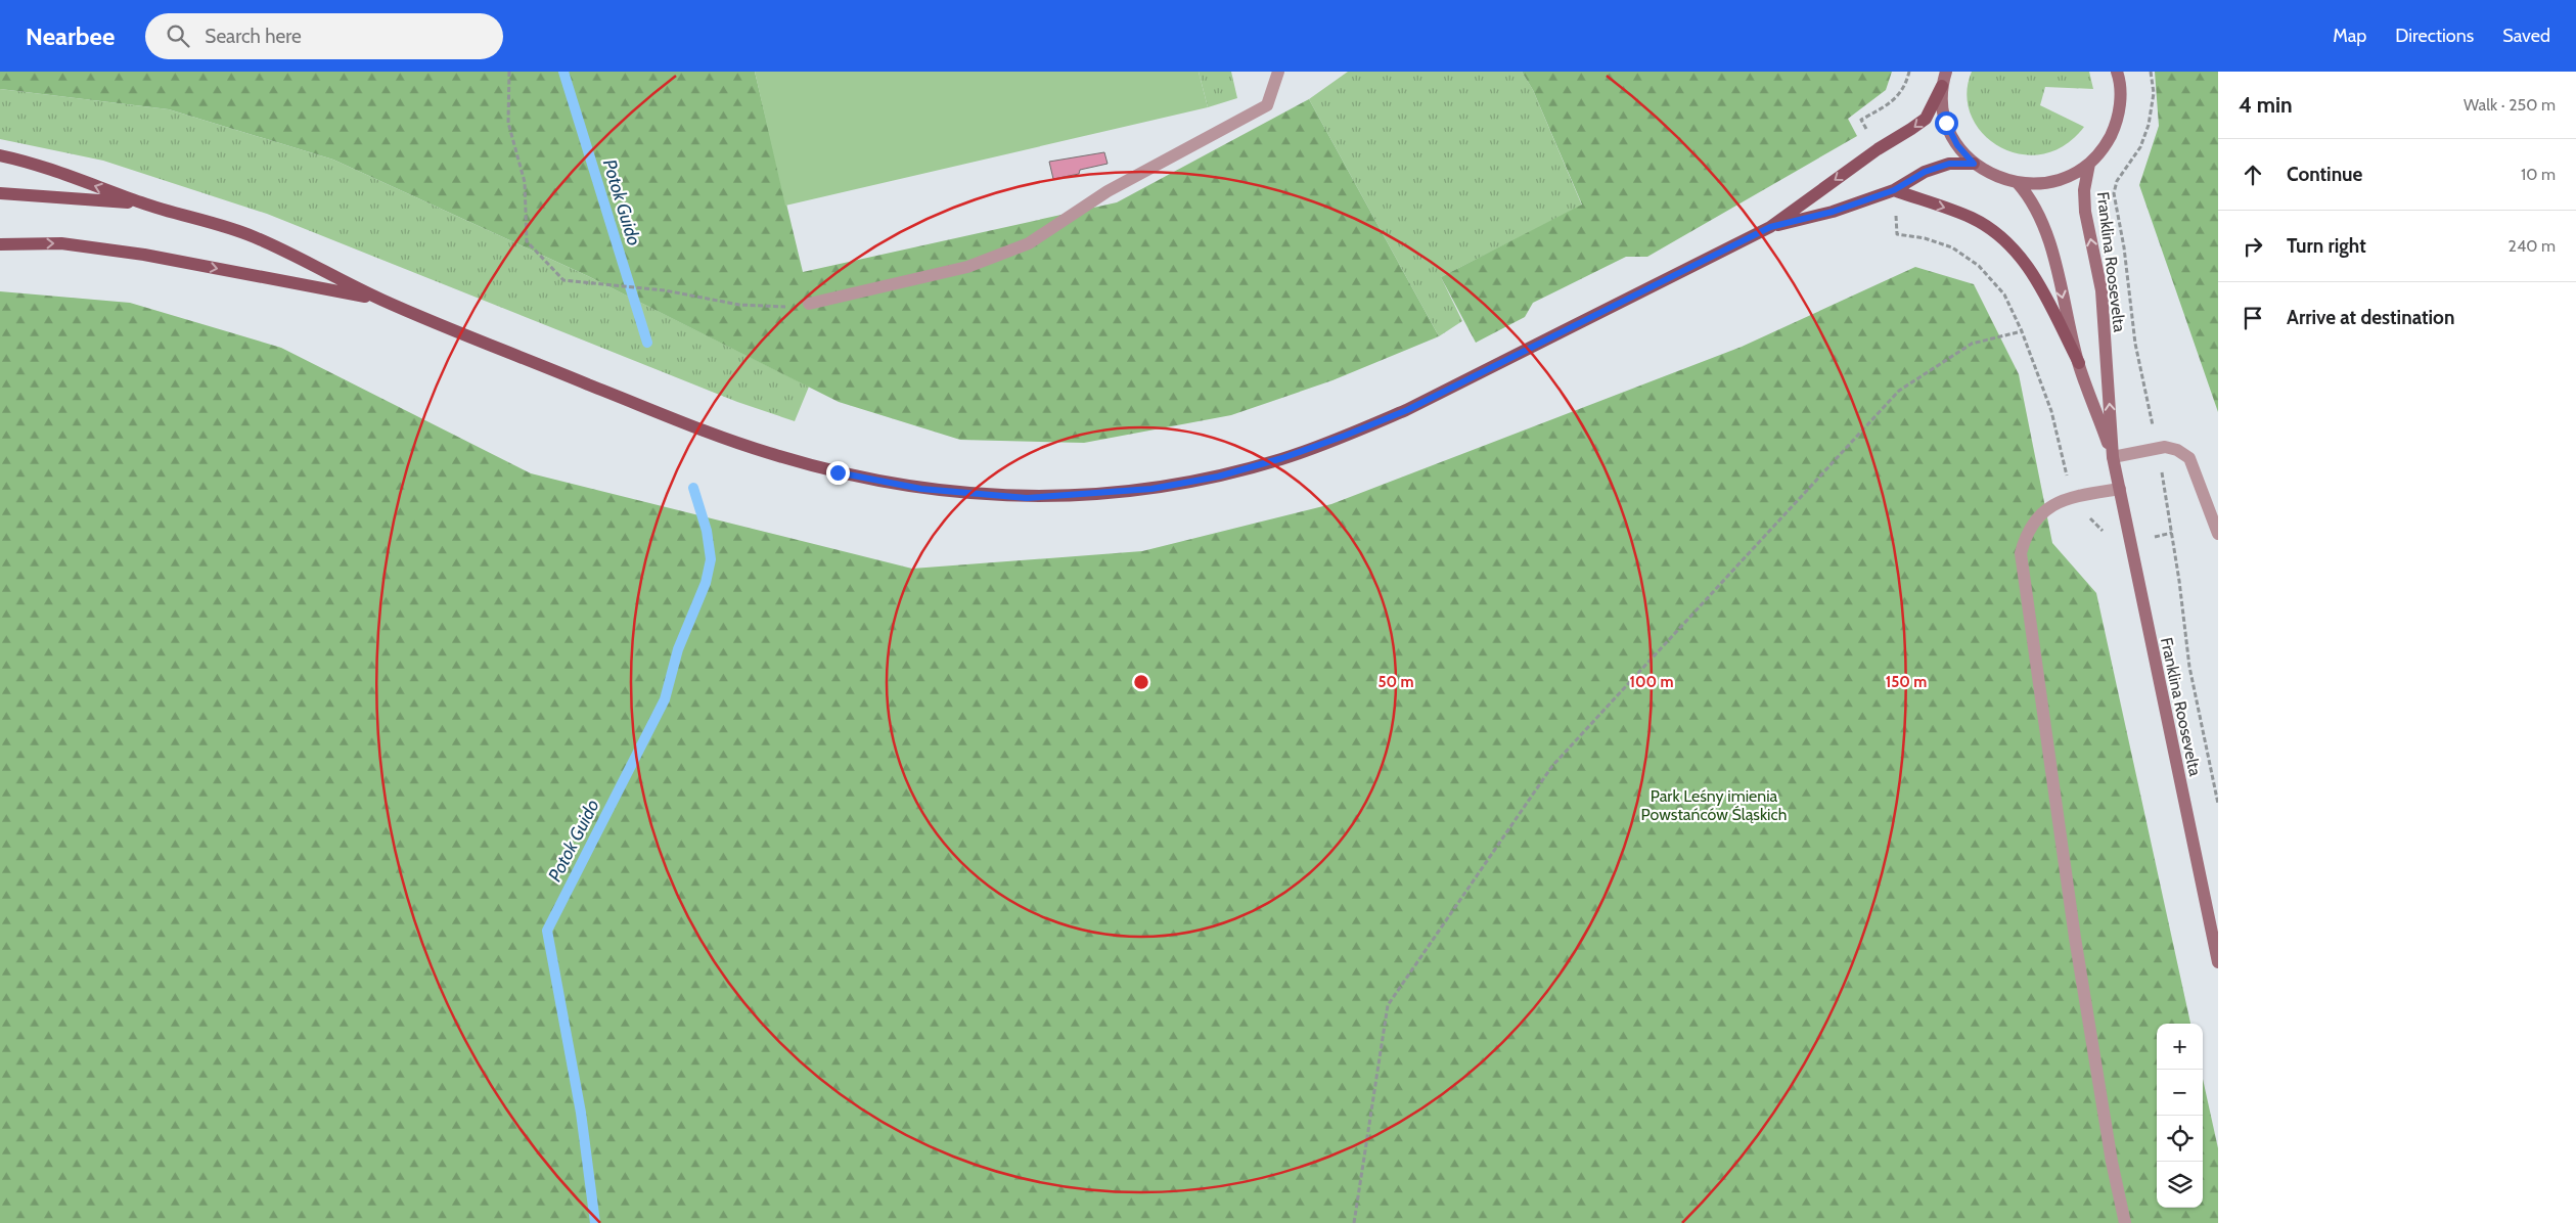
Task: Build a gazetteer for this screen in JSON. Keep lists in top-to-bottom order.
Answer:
{
  "streets": {
    "street": ["Franklina Roosevelta"]
  },
  "water": ["Potok Guido"],
  "parks": ["Park Leśny imienia Powstańców Śląskich"],
  "page": {
    "header": "Nearbee",
    "search": "Search here",
    "nav": ["Map", "Directions", "Saved"],
    "heading": ["4 min", "Walk · 250 m"],
    "list": [
      ["Continue", "10 m"],
      ["Turn right", "240 m"],
      "Arrive at destination"
    ],
    "map_buttons": ["+", "−"]
  },
  "rings": ["50 m", "100 m", "150 m"]
}
